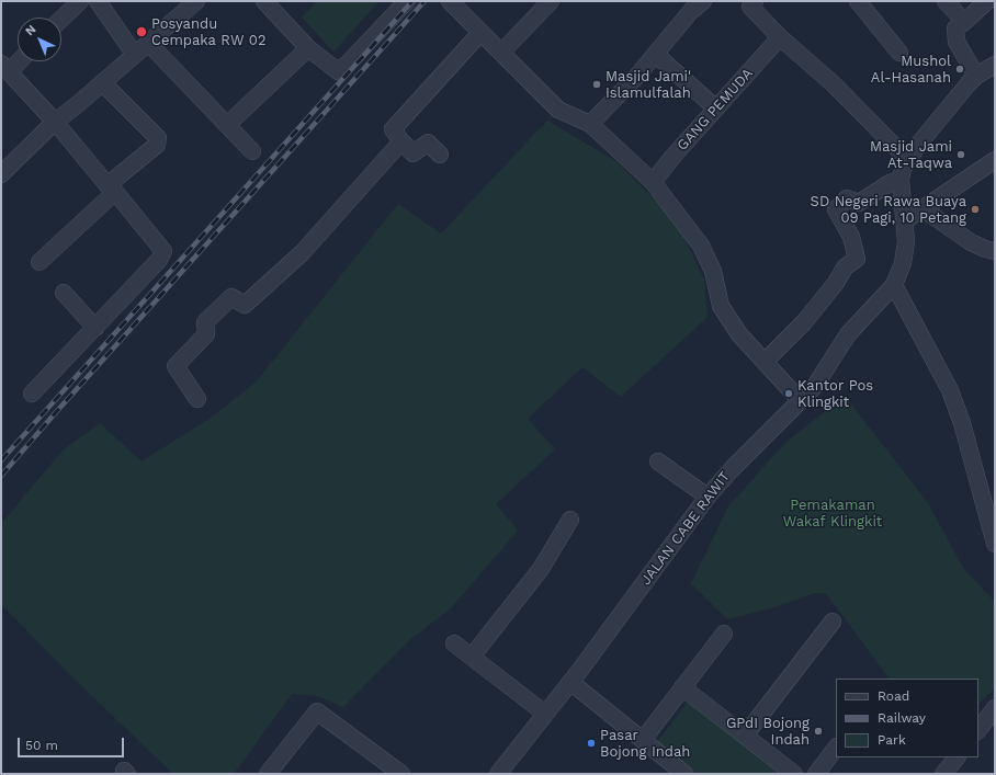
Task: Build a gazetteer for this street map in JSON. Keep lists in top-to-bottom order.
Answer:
{
  "streets": {
    "street": ["GANG PEMUDA", "JALAN CABE RAWIT"]
  },
  "parks": ["Pemakaman Wakaf Klingkit"],
  "places": [
    "Posyandu Cempaka RW 02",
    "Mushol Al-Hasanah",
    "Masjid Jami' Islamulfalah",
    "Masjid Jami At-Taqwa",
    "SD Negeri Rawa Buaya 09 Pagi, 10 Petang",
    "Kantor Pos Klingkit",
    "GPdI Bojong Indah",
    "Pasar Bojong Indah"
  ],
  "legend": ["Road", "Railway", "Park"],
  "scale_bar": "50 m",
  "north": "top left"
}
